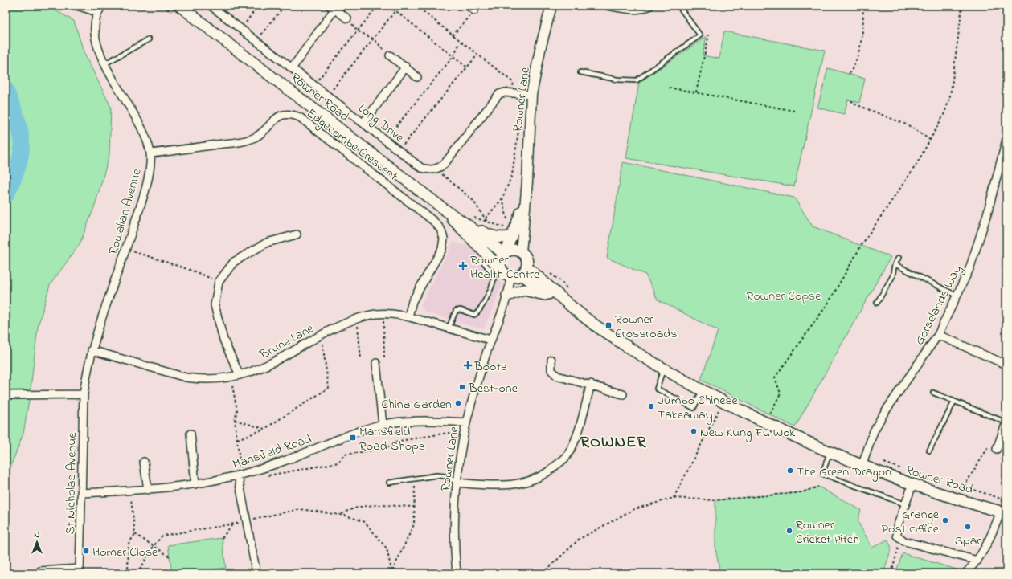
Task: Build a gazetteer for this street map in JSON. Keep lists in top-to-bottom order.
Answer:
{
  "streets": {
    "main road": ["Rowner Road"],
    "street": [
      "Rowner Lane",
      "Long Drive",
      "Edgecombe Crescent",
      "Rowallan Avenue",
      "Gorselands Way",
      "Brune Lane",
      "Mansfield Road",
      "St Nicholas Avenue"
    ]
  },
  "crossings": [
    ["Rowner Road", "Rowner Lane"],
    ["Rowner Road", "Gorselands Way"],
    ["Rowner Lane", "Long Drive"],
    ["Rowner Lane", "Brune Lane"],
    ["Rowner Lane", "Mansfield Road"],
    ["Edgecombe Crescent", "Rowallan Avenue"],
    ["Edgecombe Crescent", "Brune Lane"],
    ["Rowallan Avenue", "Brune Lane"],
    ["Rowallan Avenue", "St Nicholas Avenue"],
    ["Mansfield Road", "St Nicholas Avenue"]
  ],
  "districts": ["ROWNER"],
  "parks": ["Rowner Copse"],
  "places": {
    "health": ["Rowner Health Centre", "Boots"],
    "transit": ["Rowner Crossroads", "Mansfield Road Shops", "Homer Close"],
    "other": [
      "Best-one",
      "China Garden",
      "Jumbo Chinese Takeaway",
      "New Kung Fu Wok",
      "The Green Dragon",
      "Grange Post Office",
      "Spar",
      "Rowner Cricket Pitch"
    ]
  },
  "north": "top"
}
